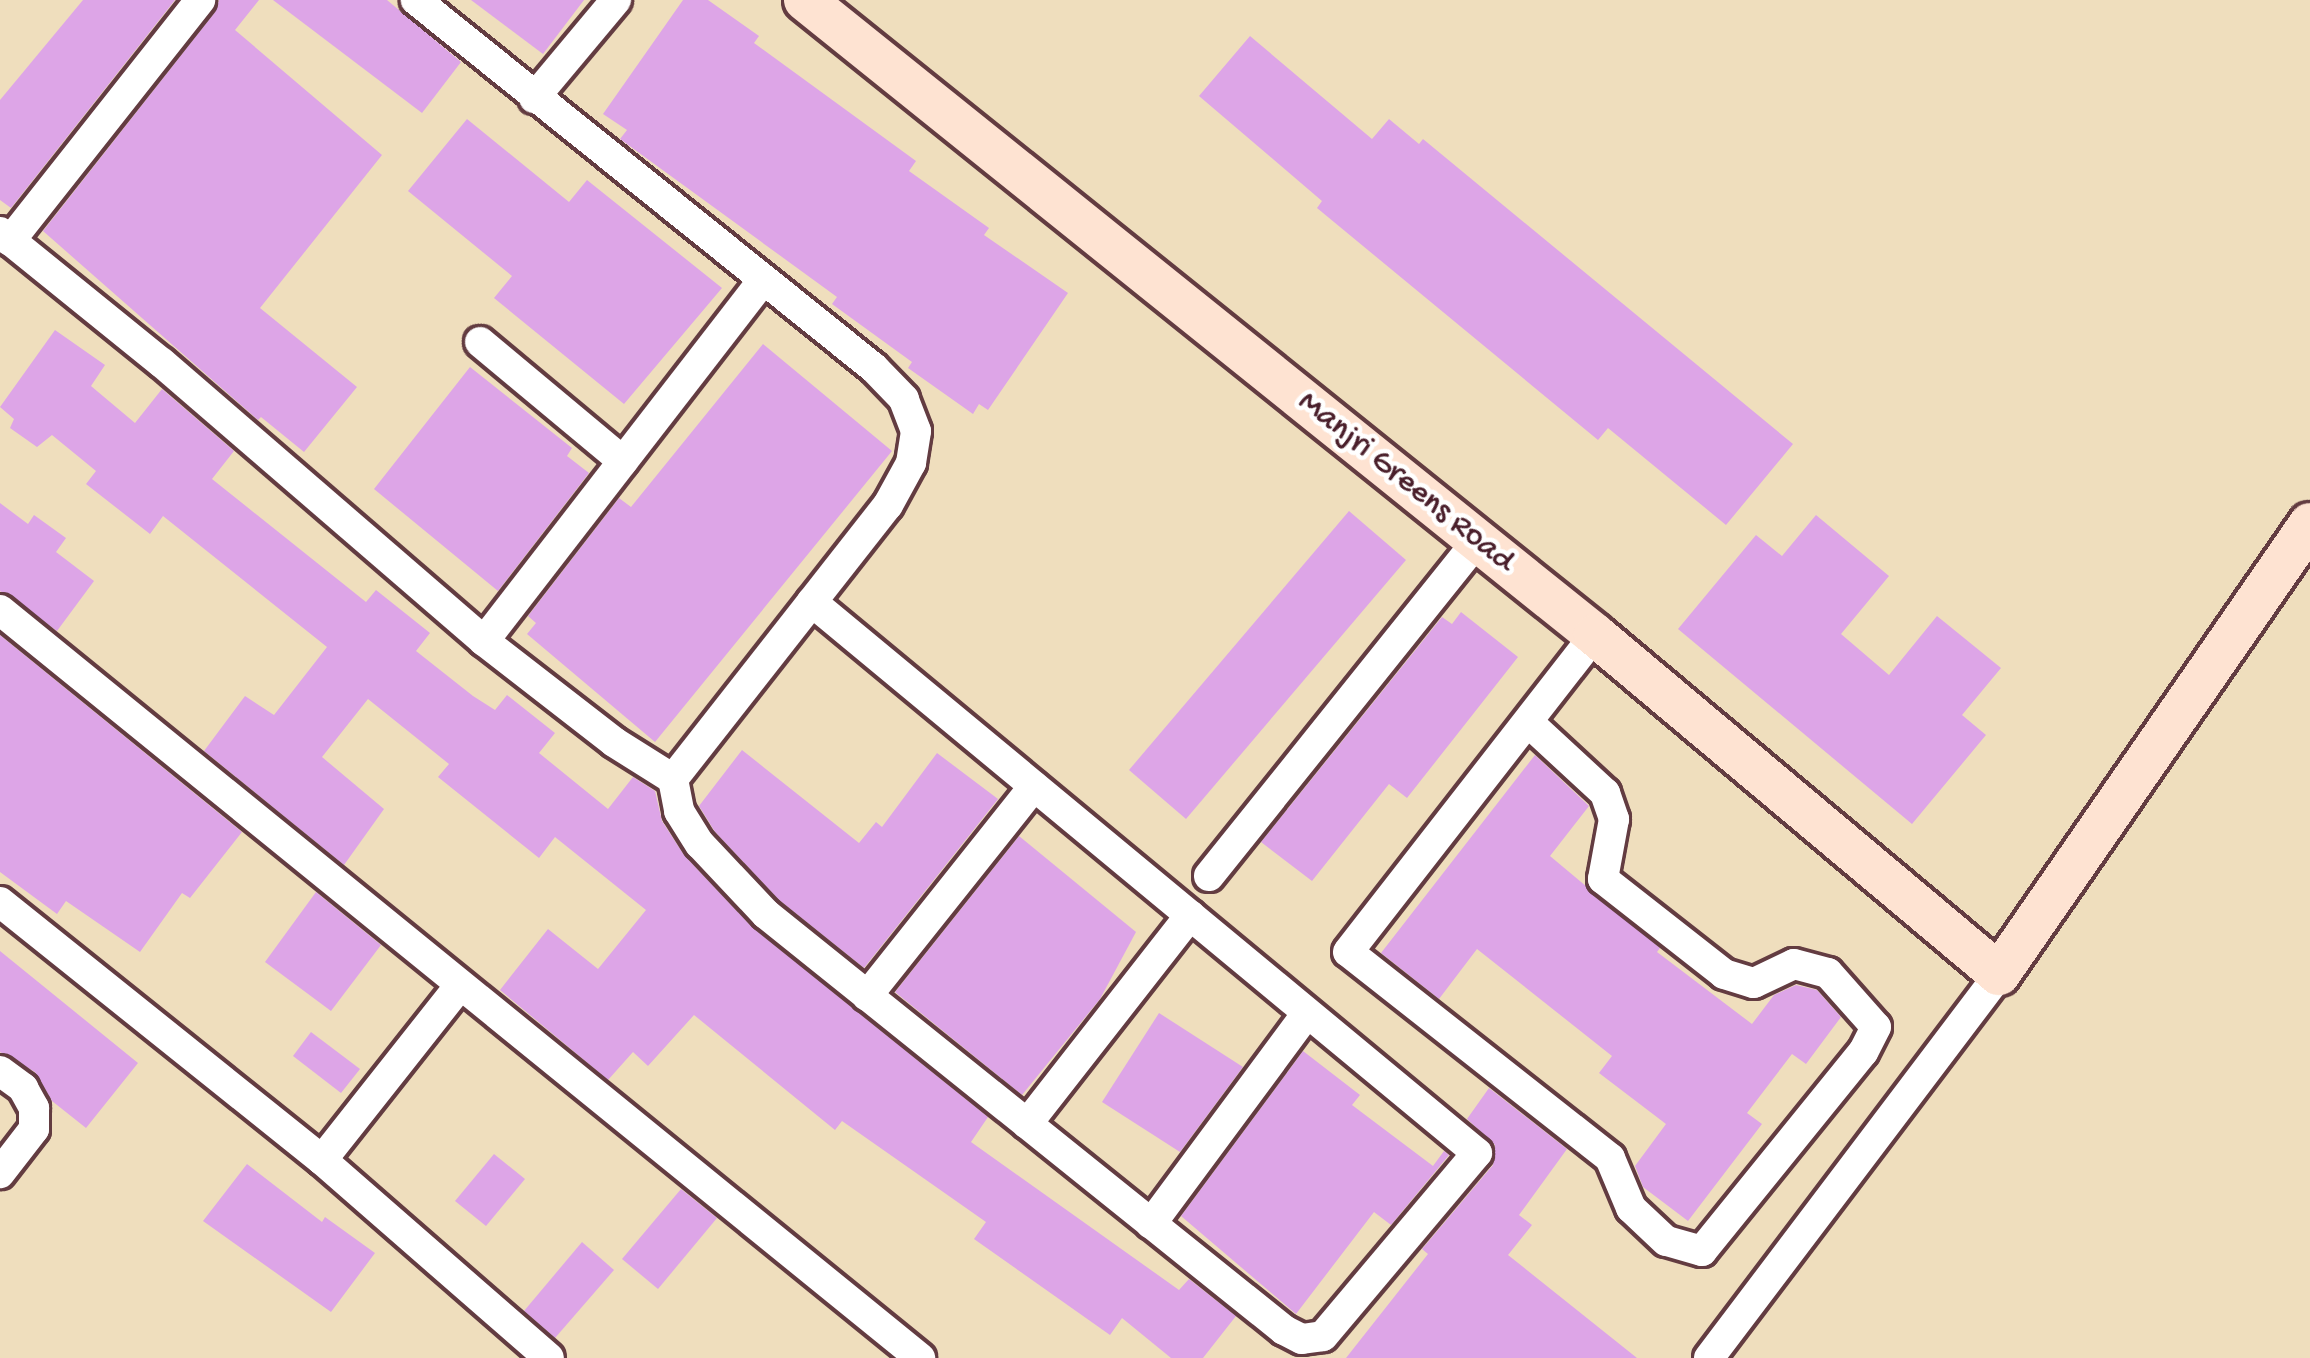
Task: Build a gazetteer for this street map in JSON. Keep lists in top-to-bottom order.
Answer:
{
  "streets": {
    "street": ["Manjri Greens Road"]
  }
}
